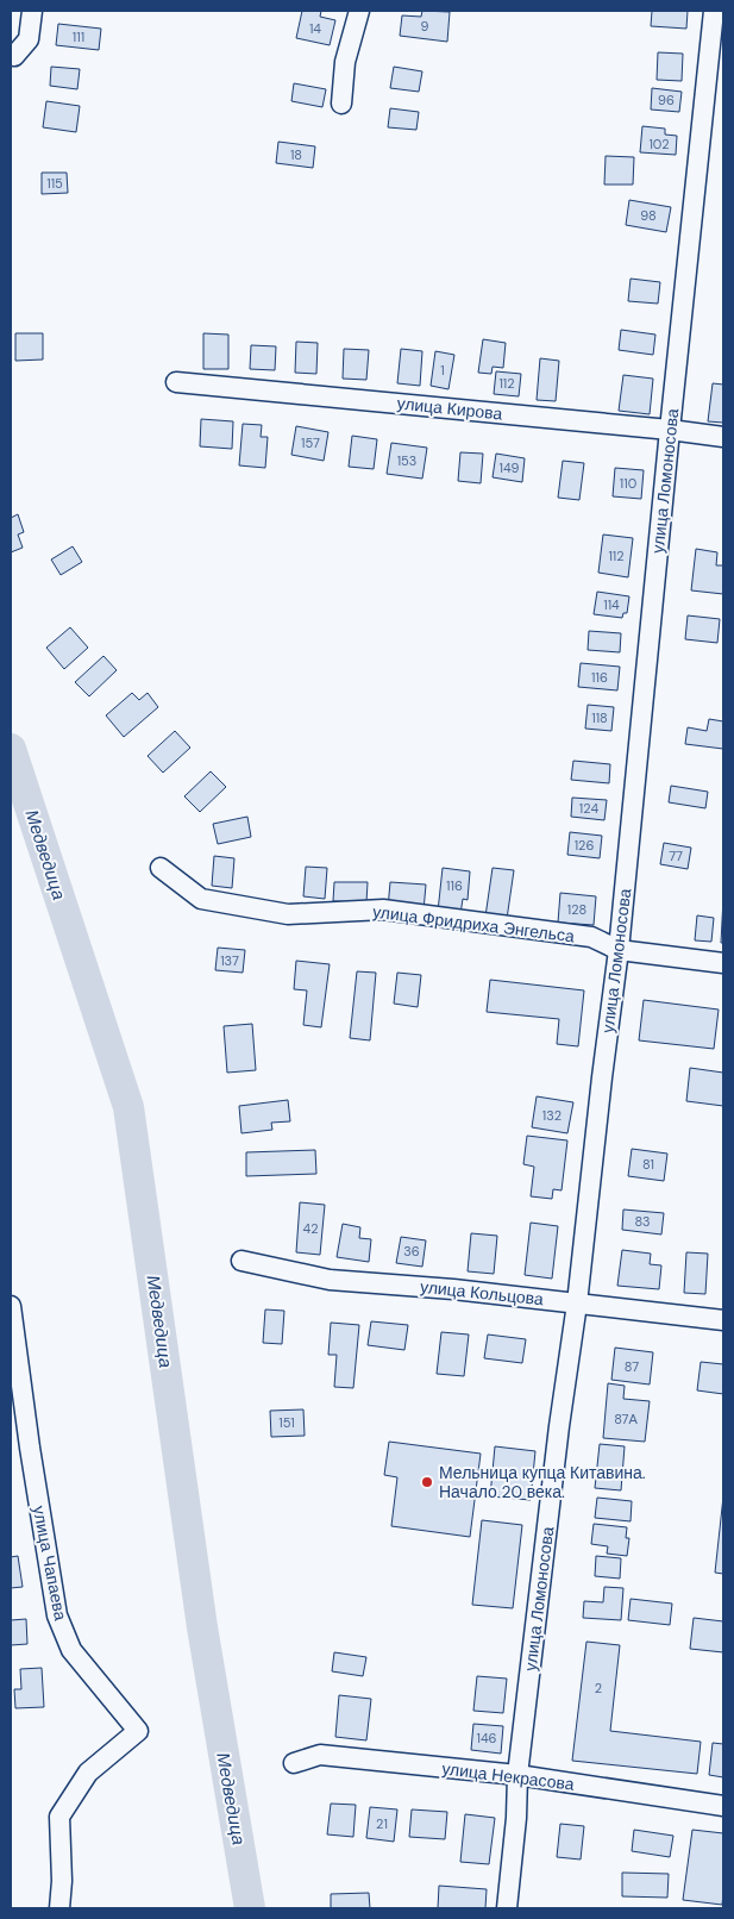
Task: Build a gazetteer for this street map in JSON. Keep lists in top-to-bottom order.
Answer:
{
  "streets": {
    "street": [
      "улица Кирова",
      "улица Ломоносова",
      "улица Фридриха Энгельса",
      "улица Кольцова",
      "улица Чапаева",
      "улица Некрасова"
    ]
  },
  "crossings": [
    ["улица Кирова", "улица Ломоносова"],
    ["улица Ломоносова", "улица Фридриха Энгельса"],
    ["улица Ломоносова", "улица Кольцова"],
    ["улица Ломоносова", "улица Некрасова"]
  ],
  "water": ["Медведица"],
  "places": ["Мельница купца Китавина. Начало 20 века."],
  "house_numbers": [
    "9",
    "14",
    "111",
    "96",
    "102",
    "18",
    "115",
    "98",
    "1",
    "112",
    "157",
    "153",
    "149",
    "110",
    "112",
    "114",
    "116",
    "118",
    "124",
    "126",
    "77",
    "116",
    "128",
    "137",
    "132",
    "81",
    "83",
    "42",
    "36",
    "87",
    "87А",
    "151",
    "2",
    "146",
    "21"
  ]
}
